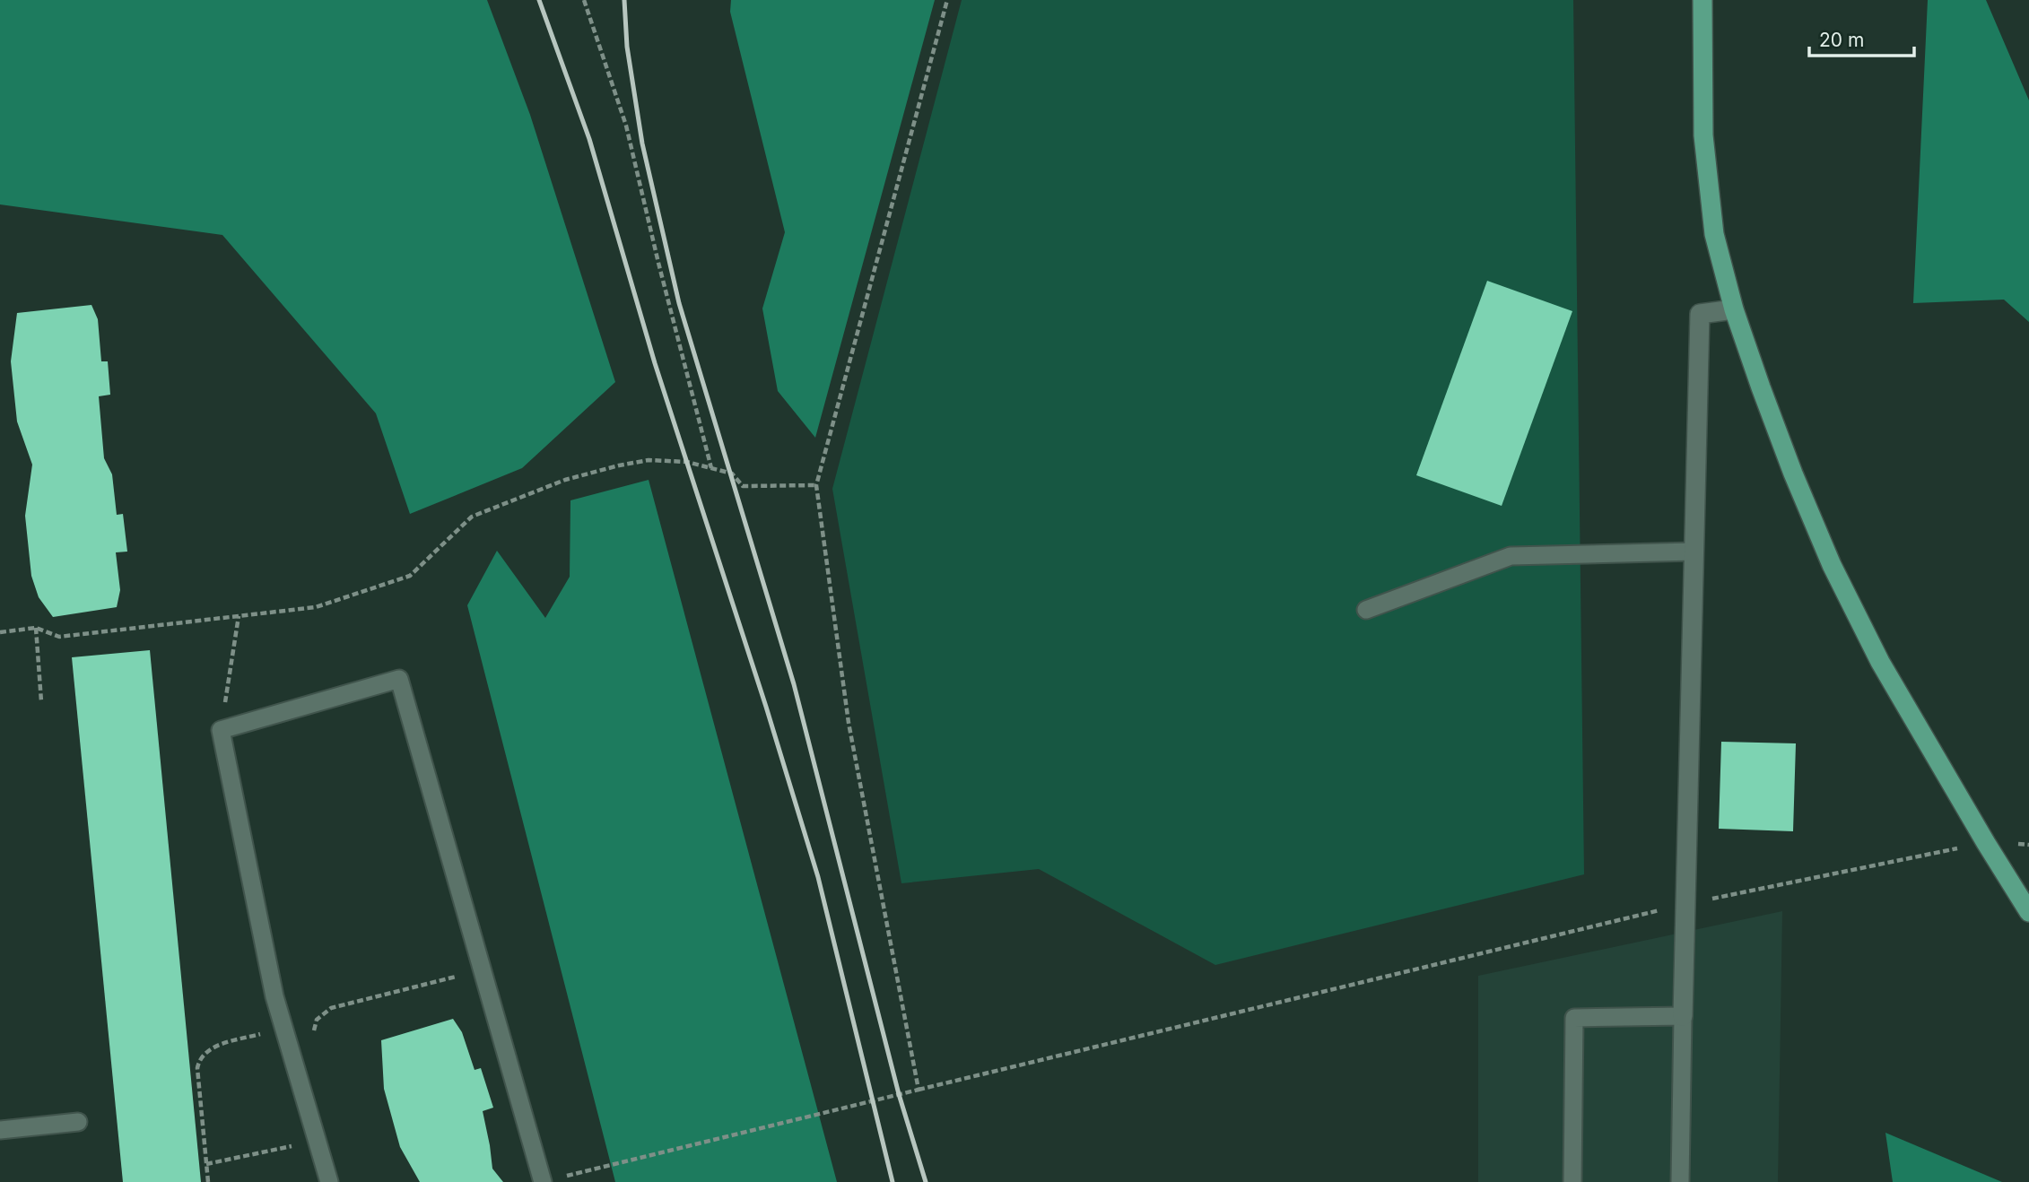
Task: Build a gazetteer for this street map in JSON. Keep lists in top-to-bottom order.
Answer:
{
  "scale_bar": "20 m"
}
